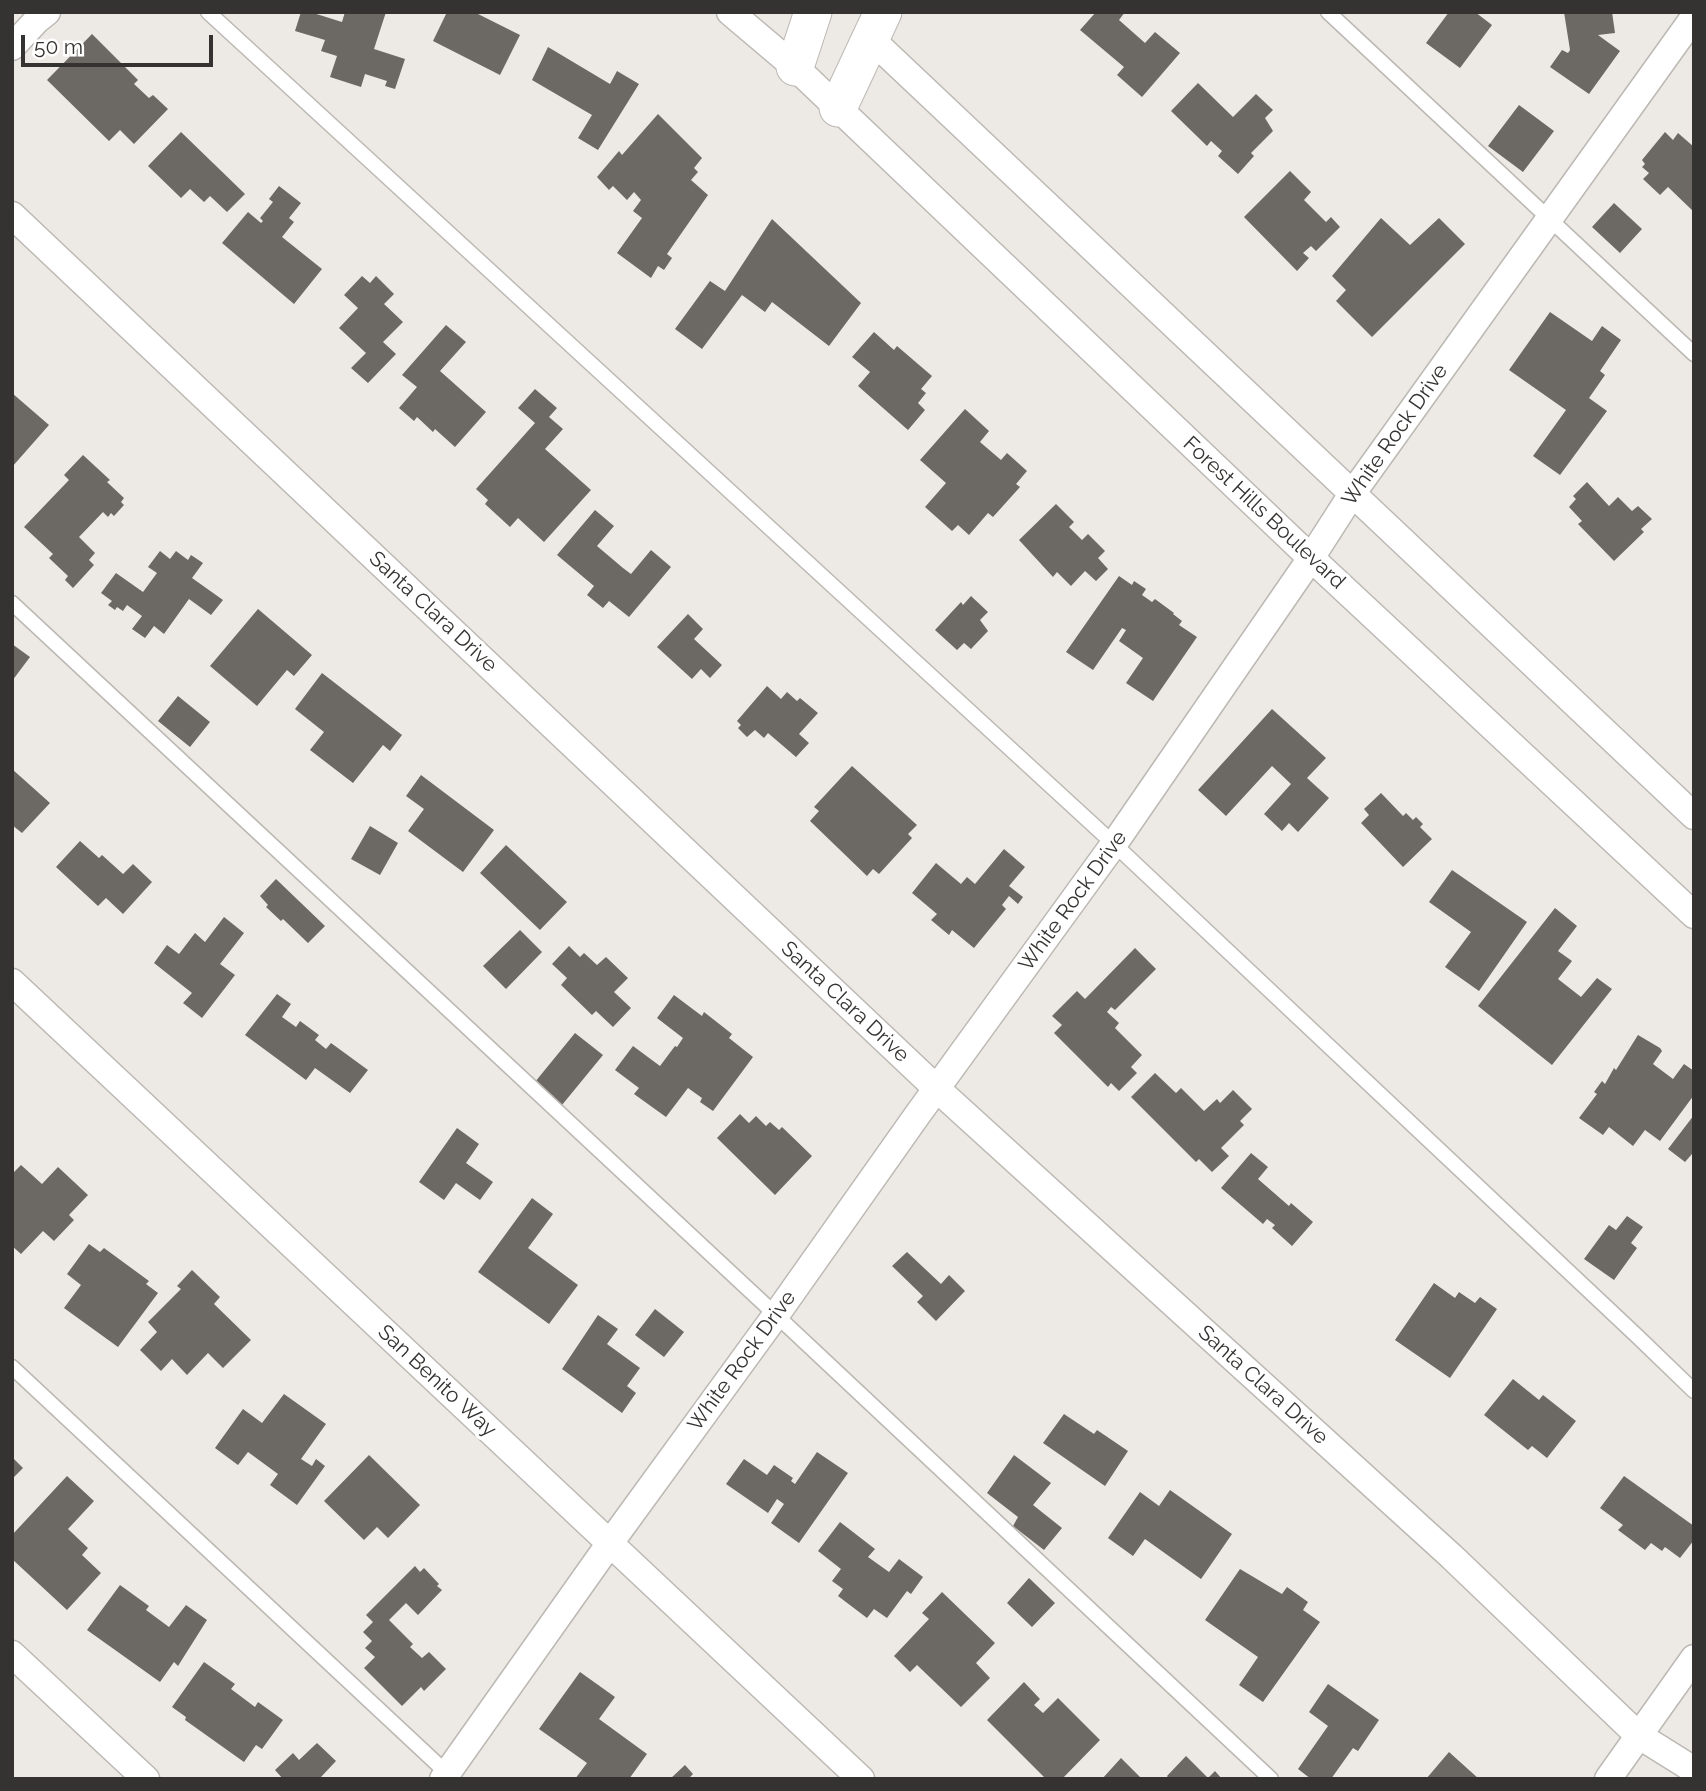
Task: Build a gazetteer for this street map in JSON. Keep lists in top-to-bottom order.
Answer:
{
  "streets": {
    "street": [
      "White Rock Drive",
      "Forest Hills Boulevard",
      "Santa Clara Drive",
      "San Benito Way"
    ]
  },
  "crossings": [
    ["White Rock Drive", "Forest Hills Boulevard"],
    ["White Rock Drive", "Santa Clara Drive"],
    ["White Rock Drive", "San Benito Way"]
  ],
  "scale_bar": "50 m"
}
